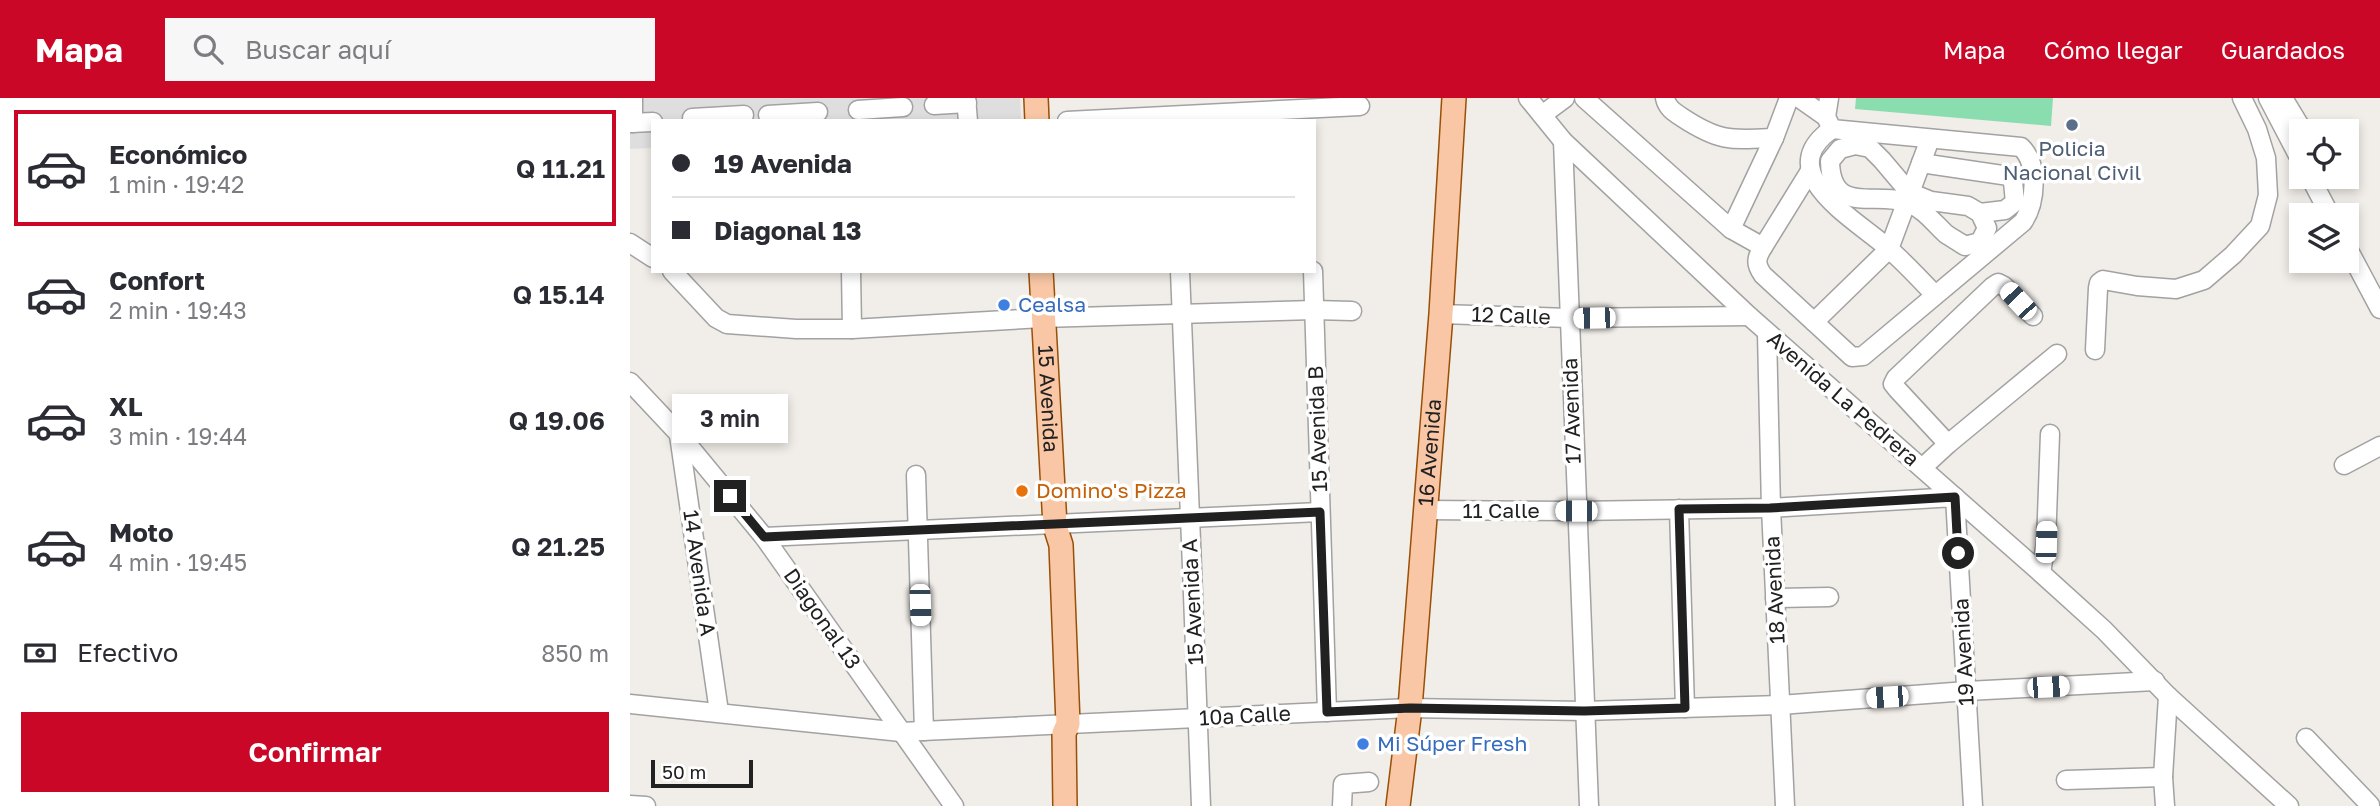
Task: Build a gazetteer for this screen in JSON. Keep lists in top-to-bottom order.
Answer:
{
  "streets": {
    "main road": ["15 Avenida", "16 Avenida"],
    "street": [
      "12 Calle",
      "Avenida La Pedrera",
      "17 Avenida",
      "15 Avenida B",
      "11 Calle",
      "14 Avenida A",
      "18 Avenida",
      "15 Avenida A",
      "Diagonal 13",
      "19 Avenida",
      "10a Calle"
    ]
  },
  "crossings": [
    ["12 Calle", "Avenida La Pedrera"],
    ["12 Calle", "17 Avenida"],
    ["12 Calle", "16 Avenida"],
    ["15 Avenida", "10a Calle"],
    ["Avenida La Pedrera", "17 Avenida"],
    ["Avenida La Pedrera", "11 Calle"],
    ["Avenida La Pedrera", "18 Avenida"],
    ["Avenida La Pedrera", "19 Avenida"],
    ["Avenida La Pedrera", "10a Calle"],
    ["17 Avenida", "11 Calle"],
    ["17 Avenida", "10a Calle"],
    ["15 Avenida B", "10a Calle"],
    ["16 Avenida", "11 Calle"],
    ["16 Avenida", "10a Calle"],
    ["11 Calle", "18 Avenida"],
    ["11 Calle", "19 Avenida"],
    ["14 Avenida A", "Diagonal 13"],
    ["14 Avenida A", "10a Calle"],
    ["18 Avenida", "10a Calle"],
    ["15 Avenida A", "10a Calle"],
    ["Diagonal 13", "10a Calle"],
    ["19 Avenida", "10a Calle"]
  ],
  "places": [
    "Policia Nacional Civil",
    "Cealsa",
    "Domino's Pizza",
    "Mi Súper Fresh"
  ],
  "scale_bar": "50 m",
  "page": {
    "header": "Mapa",
    "search": "Buscar aquí",
    "nav": ["Mapa", "Cómo llegar", "Guardados"],
    "list": [
      {
        "name": "Económico",
        "note": "1 min · 19:42",
        "value": "Q 11.21"
      },
      {
        "name": "Confort",
        "note": "2 min · 19:43",
        "value": "Q 15.14"
      },
      {
        "name": "XL",
        "note": "3 min · 19:44",
        "value": "Q 19.06"
      },
      {
        "name": "Moto",
        "note": "4 min · 19:45",
        "value": "Q 21.25"
      }
    ],
    "banner": ["19 Avenida", "Diagonal 13"],
    "bubble": "3 min",
    "pay": ["Efectivo", "850 m"],
    "buttons": "Confirmar",
    "scale": "50 m"
  }
}
